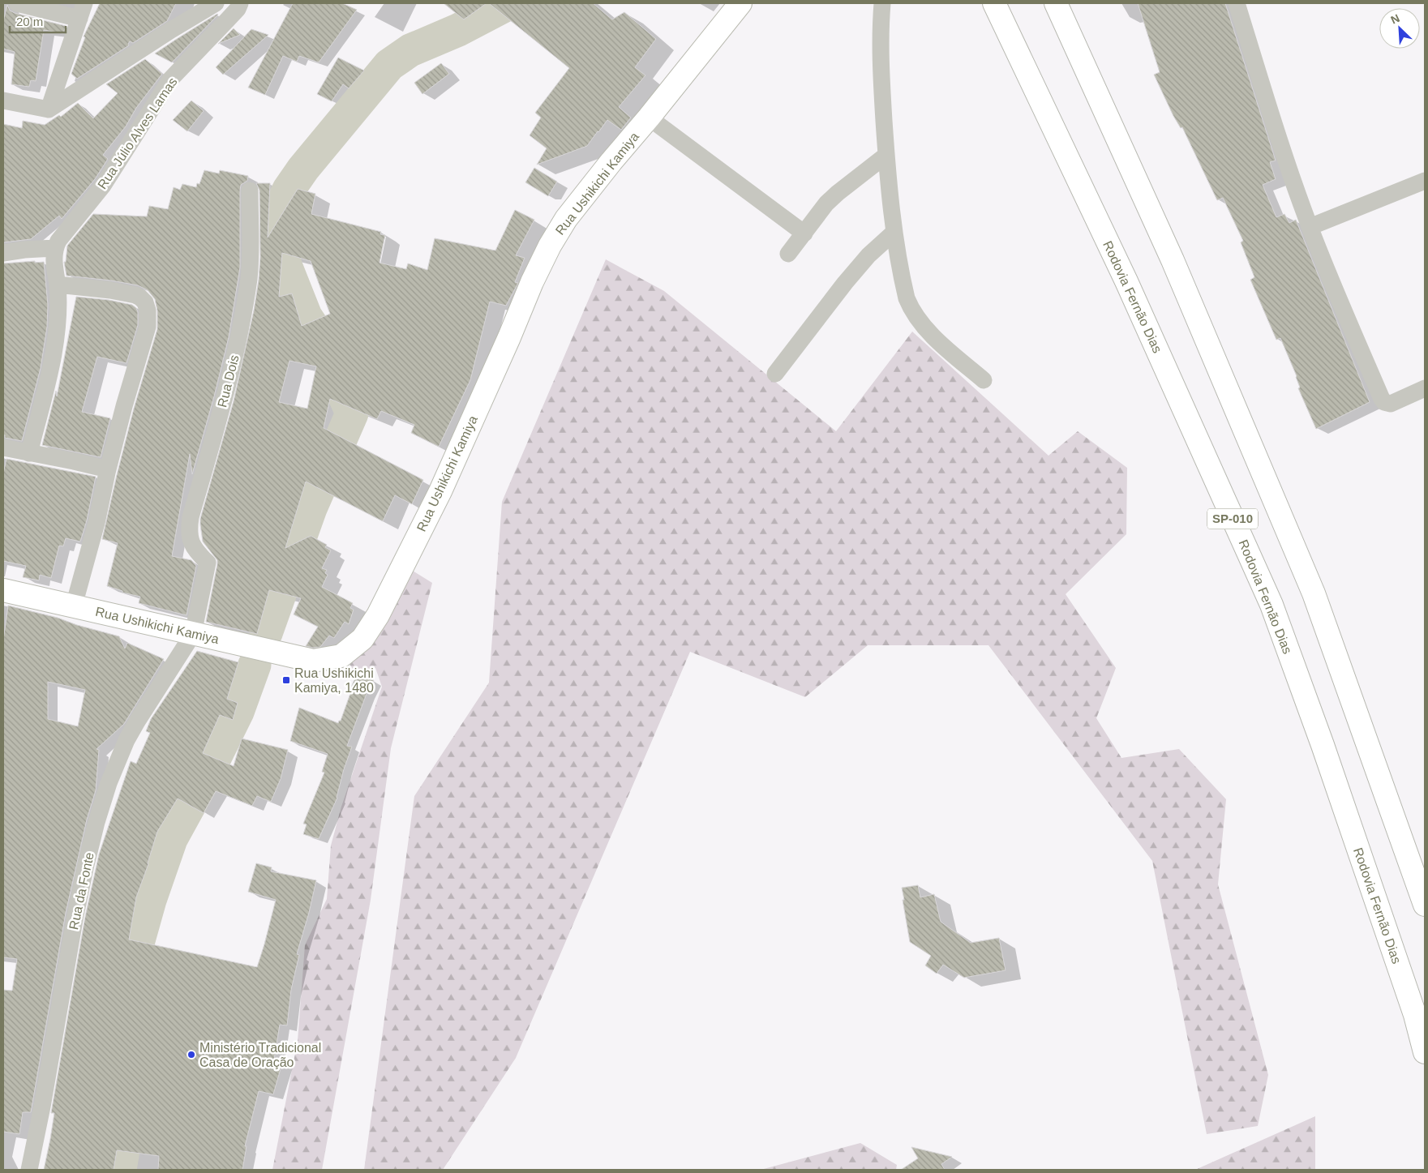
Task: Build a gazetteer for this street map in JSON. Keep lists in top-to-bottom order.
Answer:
{
  "streets": {
    "main road": ["Rua Ushikichi Kamiya", "Rodovia Fernão Dias", "SP-010"],
    "street": ["Rua Júlio Alves Lamas", "Rua Dois", "Rua da Fonte"]
  },
  "crossings": [
    ["Rua Ushikichi Kamiya", "Rua Dois"],
    ["Rua Ushikichi Kamiya", "Rua da Fonte"],
    ["Rua Dois", "Rua da Fonte"]
  ],
  "places": {
    "transit": ["Rua Ushikichi Kamiya, 1480"],
    "other": ["Ministério Tradicional Casa de Oração"]
  },
  "scale_bar": "20 m",
  "north": "top left"
}
